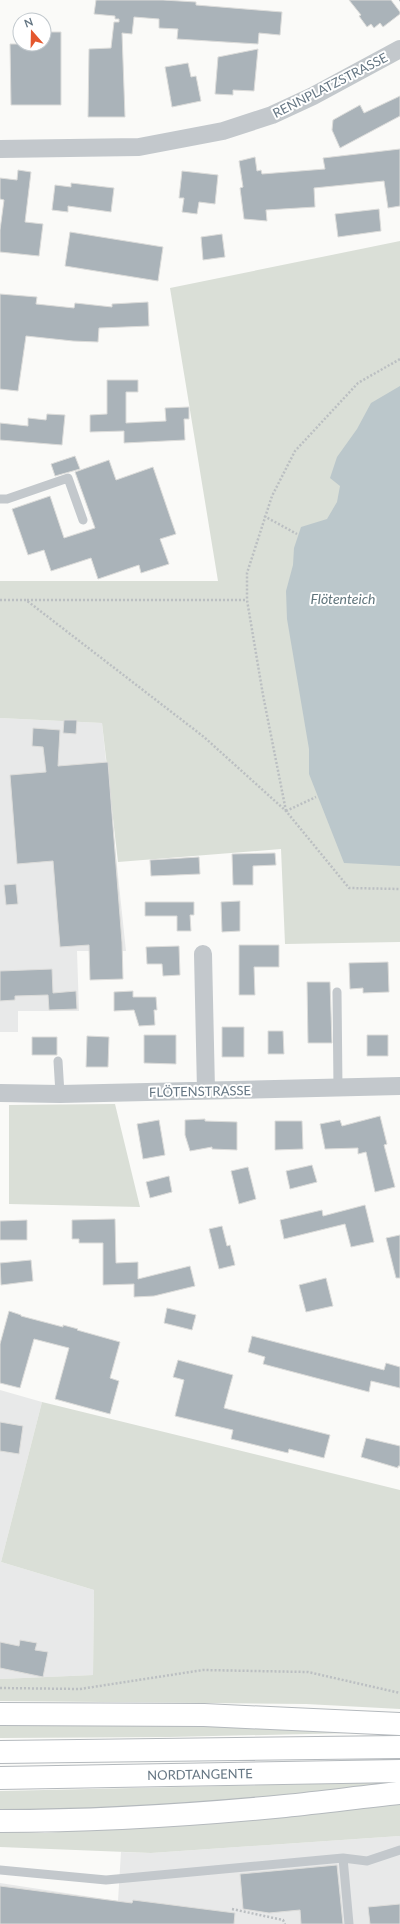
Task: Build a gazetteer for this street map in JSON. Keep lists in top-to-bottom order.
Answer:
{
  "streets": {
    "highway": ["NORDTANGENTE"],
    "street": ["RENNPLATZSTRASSE", "FLÖTENSTRASSE"]
  },
  "water": ["Flötenteich"],
  "north": "top"
}
